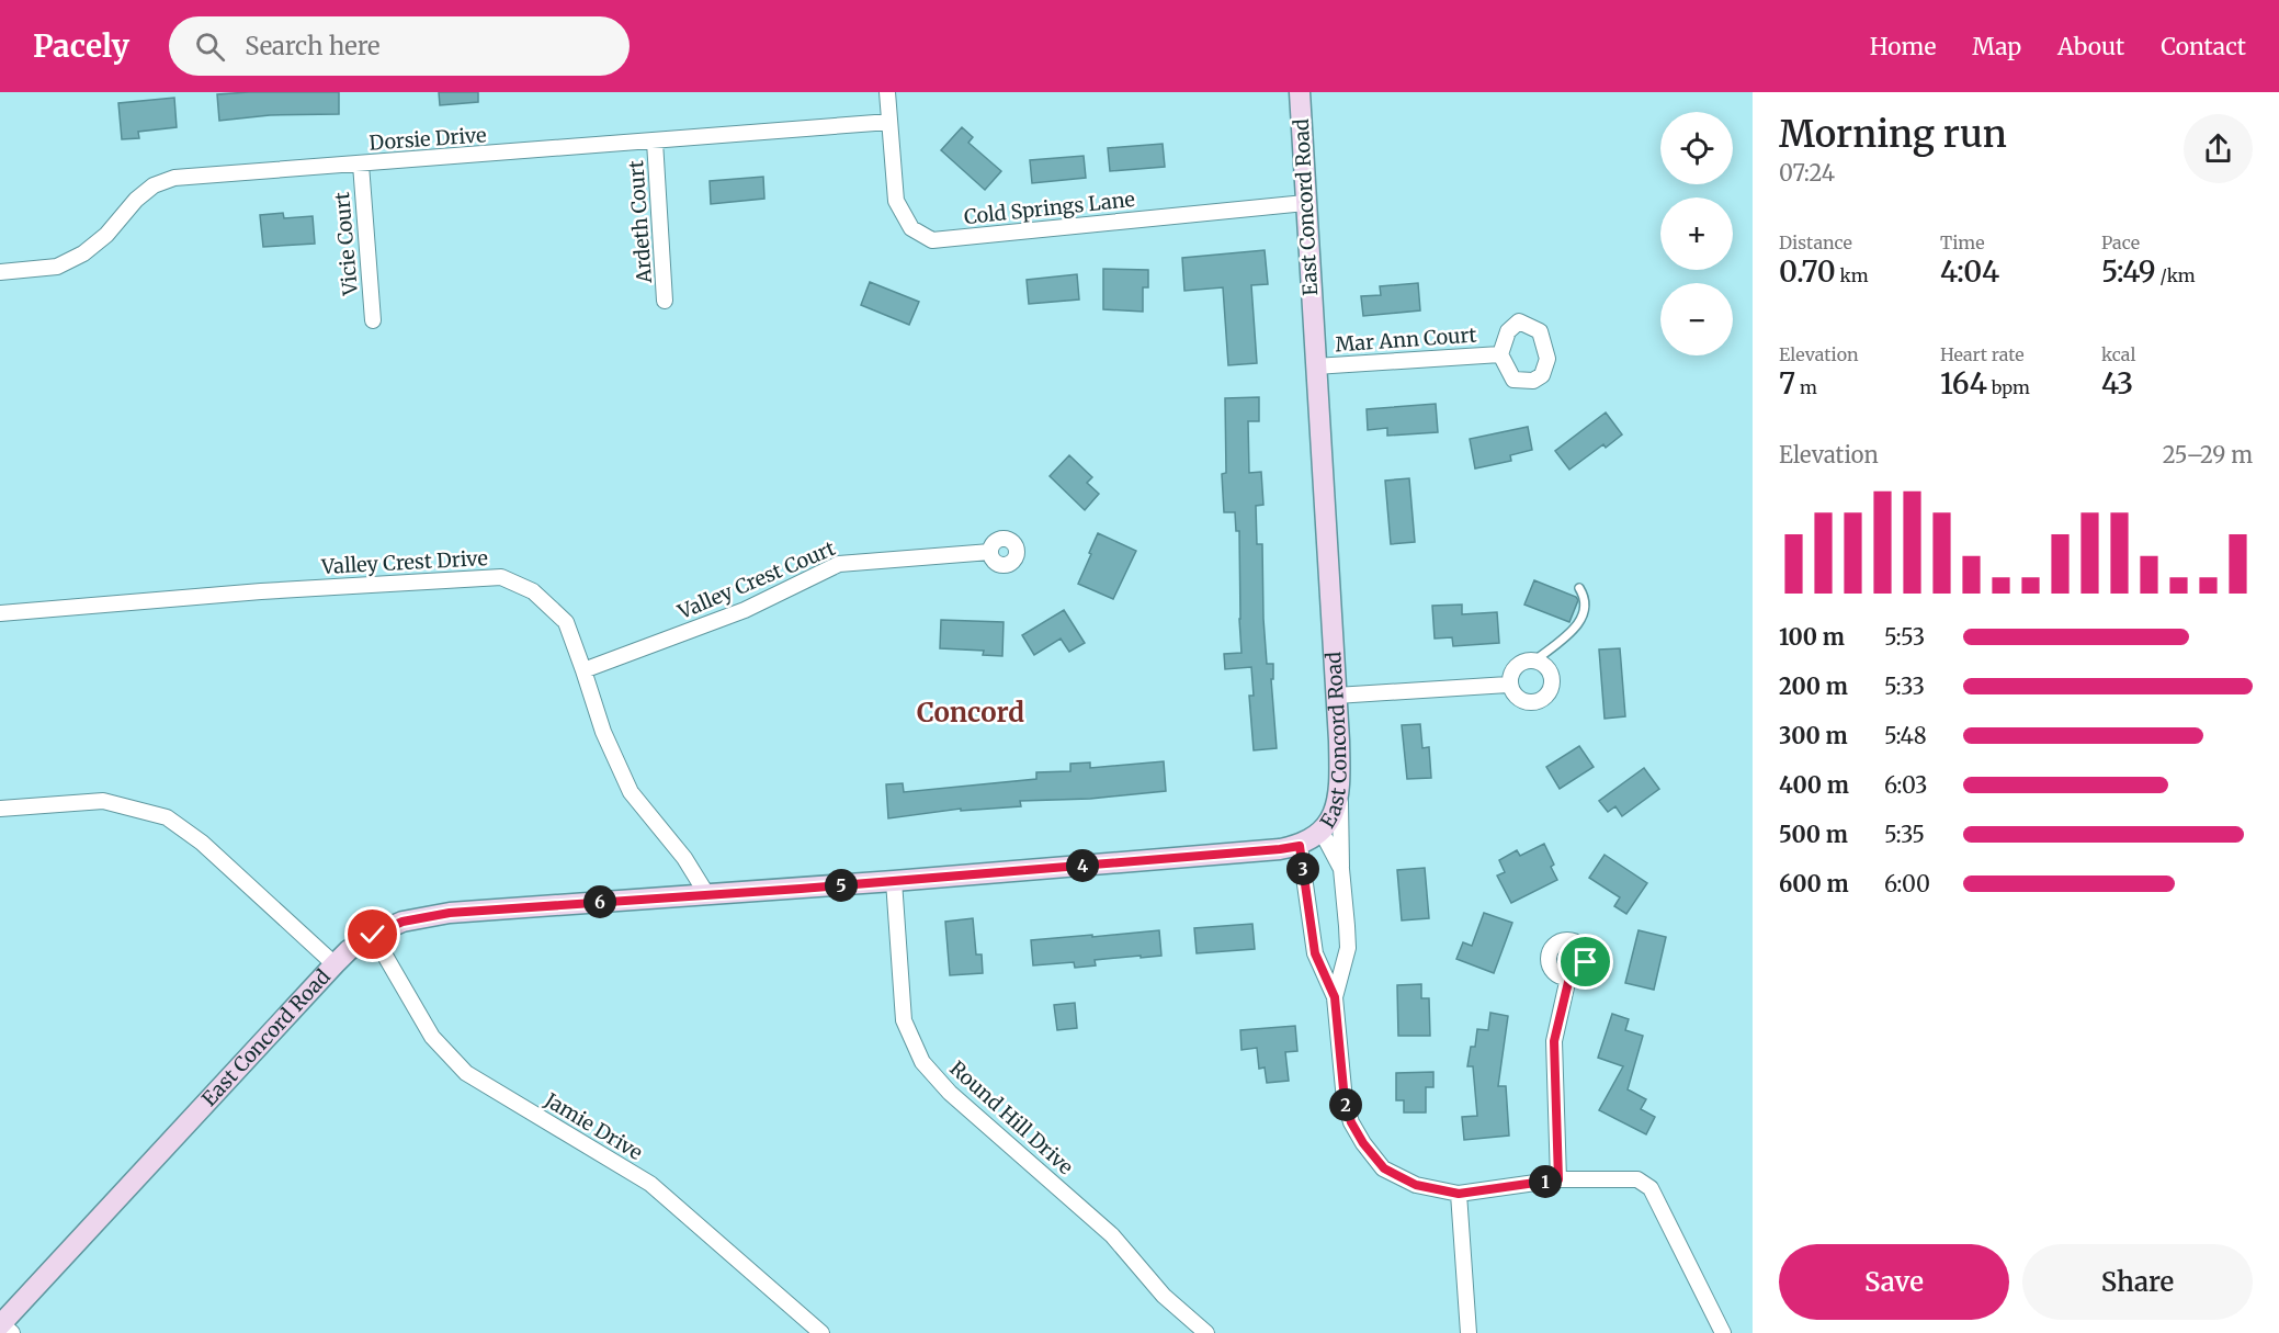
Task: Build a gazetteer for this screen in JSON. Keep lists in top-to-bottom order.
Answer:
{
  "streets": {
    "street": [
      "Dorsie Drive",
      "East Concord Road",
      "Cold Springs Lane",
      "Ardeth Court",
      "Vicie Court",
      "Mar Ann Court",
      "Valley Crest Drive",
      "Valley Crest Court",
      "Round Hill Drive",
      "Jamie Drive"
    ]
  },
  "crossings": [
    ["Dorsie Drive", "Cold Springs Lane"],
    ["Dorsie Drive", "Ardeth Court"],
    ["Dorsie Drive", "Vicie Court"],
    ["East Concord Road", "Cold Springs Lane"],
    ["East Concord Road", "Mar Ann Court"],
    ["East Concord Road", "Valley Crest Drive"],
    ["East Concord Road", "Round Hill Drive"],
    ["East Concord Road", "Jamie Drive"],
    ["Valley Crest Drive", "Valley Crest Court"]
  ],
  "districts": ["Concord"],
  "page": {
    "header": "Pacely",
    "search": "Search here",
    "nav": [
      "Home",
      "Map",
      "About",
      "Contact"
    ],
    "heading": ["Morning run", "07:24"],
    "map_buttons": ["+", "−"],
    "stats": [
      ["Distance", "0.70 km"],
      ["Time", "4:04"],
      ["Pace", "5:49 /km"],
      ["Elevation", "7 m"],
      ["Heart rate", "164 bpm"],
      ["kcal", "43"]
    ],
    "chart": ["Elevation", "25–29 m"],
    "list": [
      {
        "name": "100 m",
        "note": "5:53"
      },
      {
        "name": "200 m",
        "note": "5:33"
      },
      {
        "name": "300 m",
        "note": "5:48"
      },
      {
        "name": "400 m",
        "note": "6:03"
      },
      {
        "name": "500 m",
        "note": "5:35"
      },
      {
        "name": "600 m",
        "note": "6:00"
      }
    ],
    "pins": [
      "4",
      "3",
      "5",
      "6",
      "2",
      "1"
    ],
    "buttons": ["Save", "Share"]
  }
}
